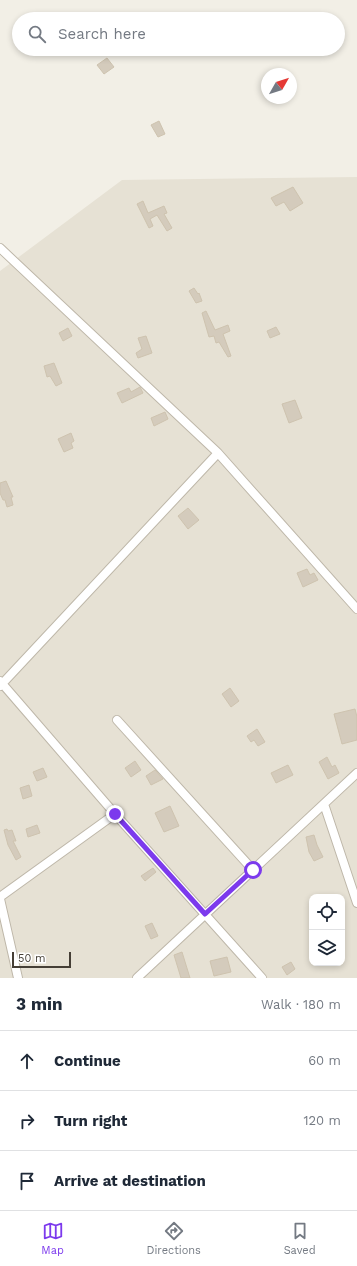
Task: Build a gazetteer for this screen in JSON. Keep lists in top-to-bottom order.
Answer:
{
  "scale_bar": "50 m",
  "north": "top right",
  "page": {
    "search": "Search here",
    "scale": "50 m",
    "heading": ["3 min", "Walk · 180 m"],
    "list": [
      ["Continue", "60 m"],
      ["Turn right", "120 m"],
      "Arrive at destination"
    ],
    "nav": ["Map", "Directions", "Saved"]
  }
}
